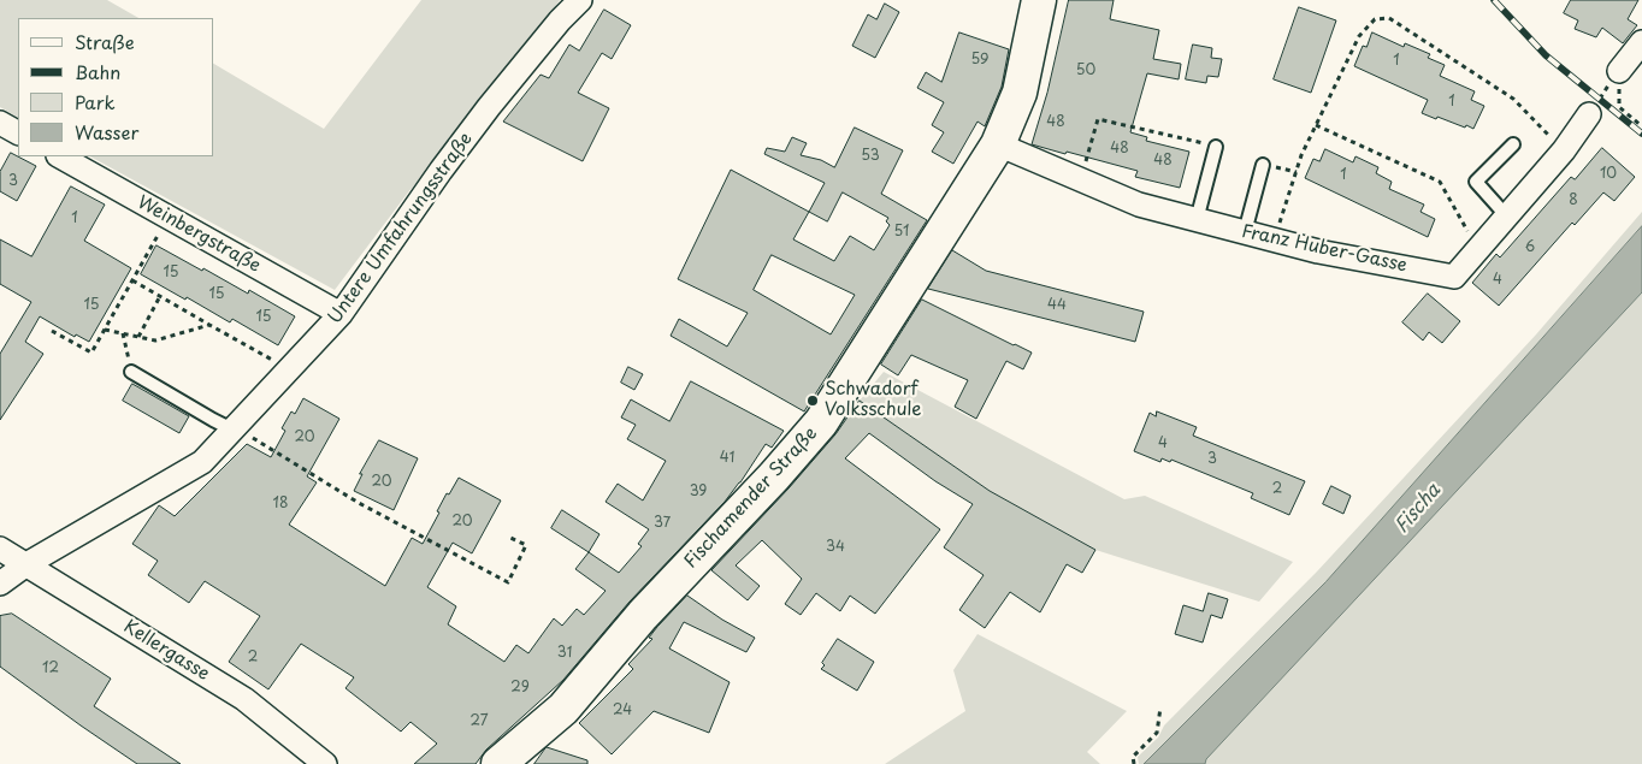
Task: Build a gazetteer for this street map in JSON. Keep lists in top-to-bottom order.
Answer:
{
  "streets": {
    "main road": ["Fischamender Straße"],
    "street": [
      "Untere Umfahrungsstraße",
      "Weinbergstraße",
      "Franz Huber-Gasse",
      "Kellergasse"
    ]
  },
  "crossings": [
    ["Untere Umfahrungsstraße", "Weinbergstraße"],
    ["Untere Umfahrungsstraße", "Kellergasse"],
    ["Franz Huber-Gasse", "Fischamender Straße"]
  ],
  "water": ["Fischa"],
  "places": ["Schwadorf Volksschule"],
  "house_numbers": [
    "59",
    "1",
    "50",
    "1",
    "48",
    "48",
    "53",
    "48",
    "10",
    "1",
    "3",
    "8",
    "1",
    "51",
    "6",
    "15",
    "4",
    "15",
    "15",
    "44",
    "15",
    "20",
    "4",
    "41",
    "3",
    "20",
    "2",
    "39",
    "18",
    "20",
    "37",
    "34",
    "31",
    "2",
    "12",
    "29",
    "24",
    "27"
  ],
  "legend": [
    "Straße",
    "Bahn",
    "Park",
    "Wasser"
  ]
}
